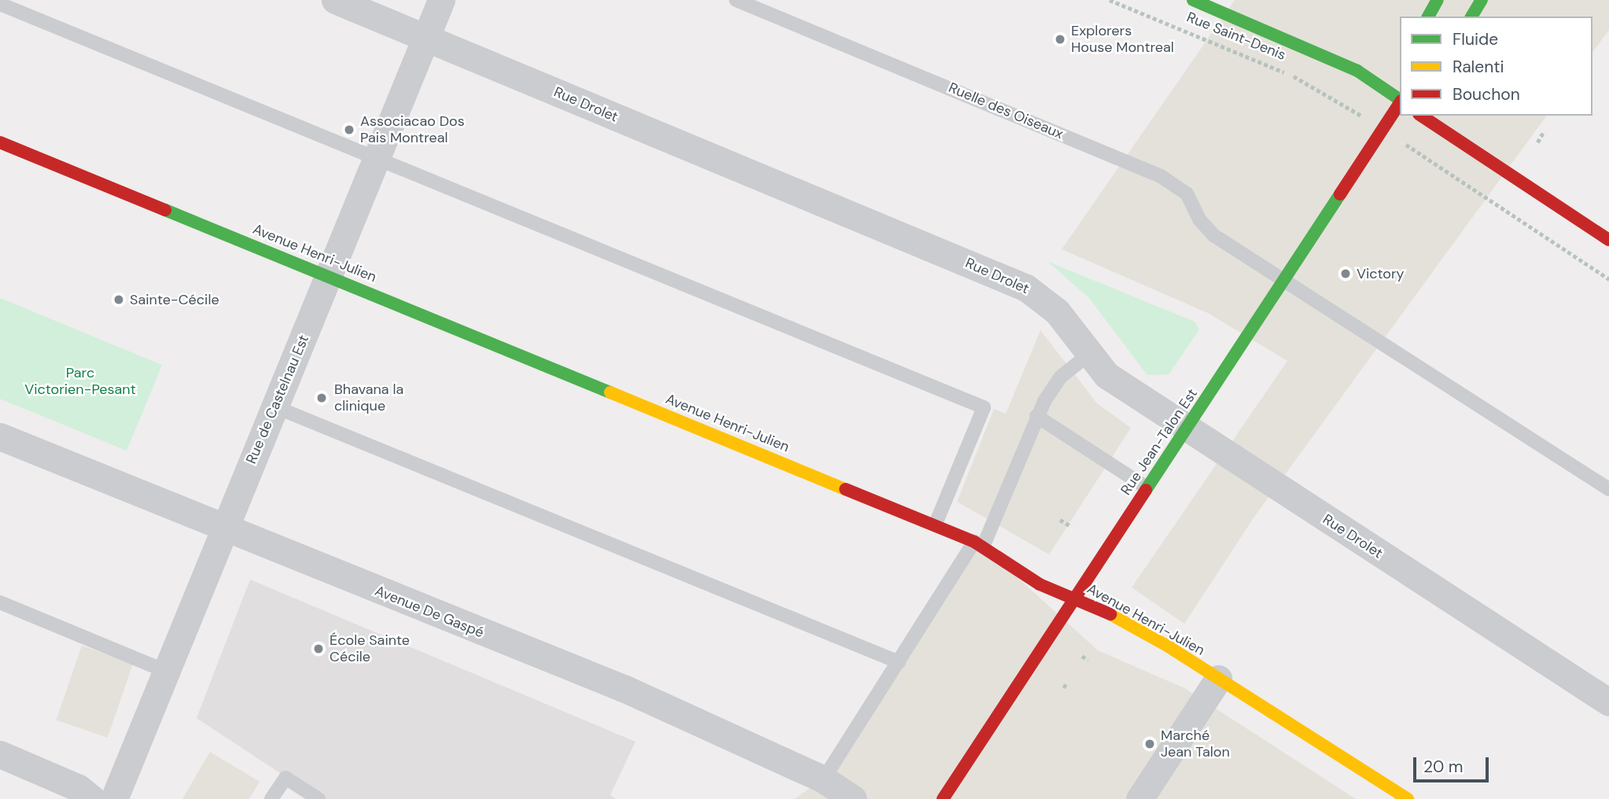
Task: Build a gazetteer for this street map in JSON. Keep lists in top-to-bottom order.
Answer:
{
  "streets": {
    "street": [
      "Rue Saint-Denis",
      "Rue Drolet",
      "Avenue Henri-Julien",
      "Rue de Castelnau Est",
      "Rue Jean-Talon Est",
      "Avenue De Gaspé"
    ],
    "lane": ["Ruelle des Oiseaux"]
  },
  "crossings": [
    ["Rue Drolet", "Rue de Castelnau Est"],
    ["Rue Drolet", "Rue Jean-Talon Est"],
    ["Ruelle des Oiseaux", "Rue Jean-Talon Est"],
    ["Avenue Henri-Julien", "Rue de Castelnau Est"],
    ["Avenue Henri-Julien", "Rue Jean-Talon Est"],
    ["Rue de Castelnau Est", "Avenue De Gaspé"]
  ],
  "parks": ["Parc Victorien-Pesant"],
  "places": [
    "Explorers House Montreal",
    "Associacao Dos Pais Montreal",
    "Victory",
    "Sainte-Cécile",
    "Bhavana la clinique",
    "École Sainte Cécile",
    "Marché Jean Talon"
  ],
  "legend": ["Fluide", "Ralenti", "Bouchon"],
  "scale_bar": "20 m"
}
